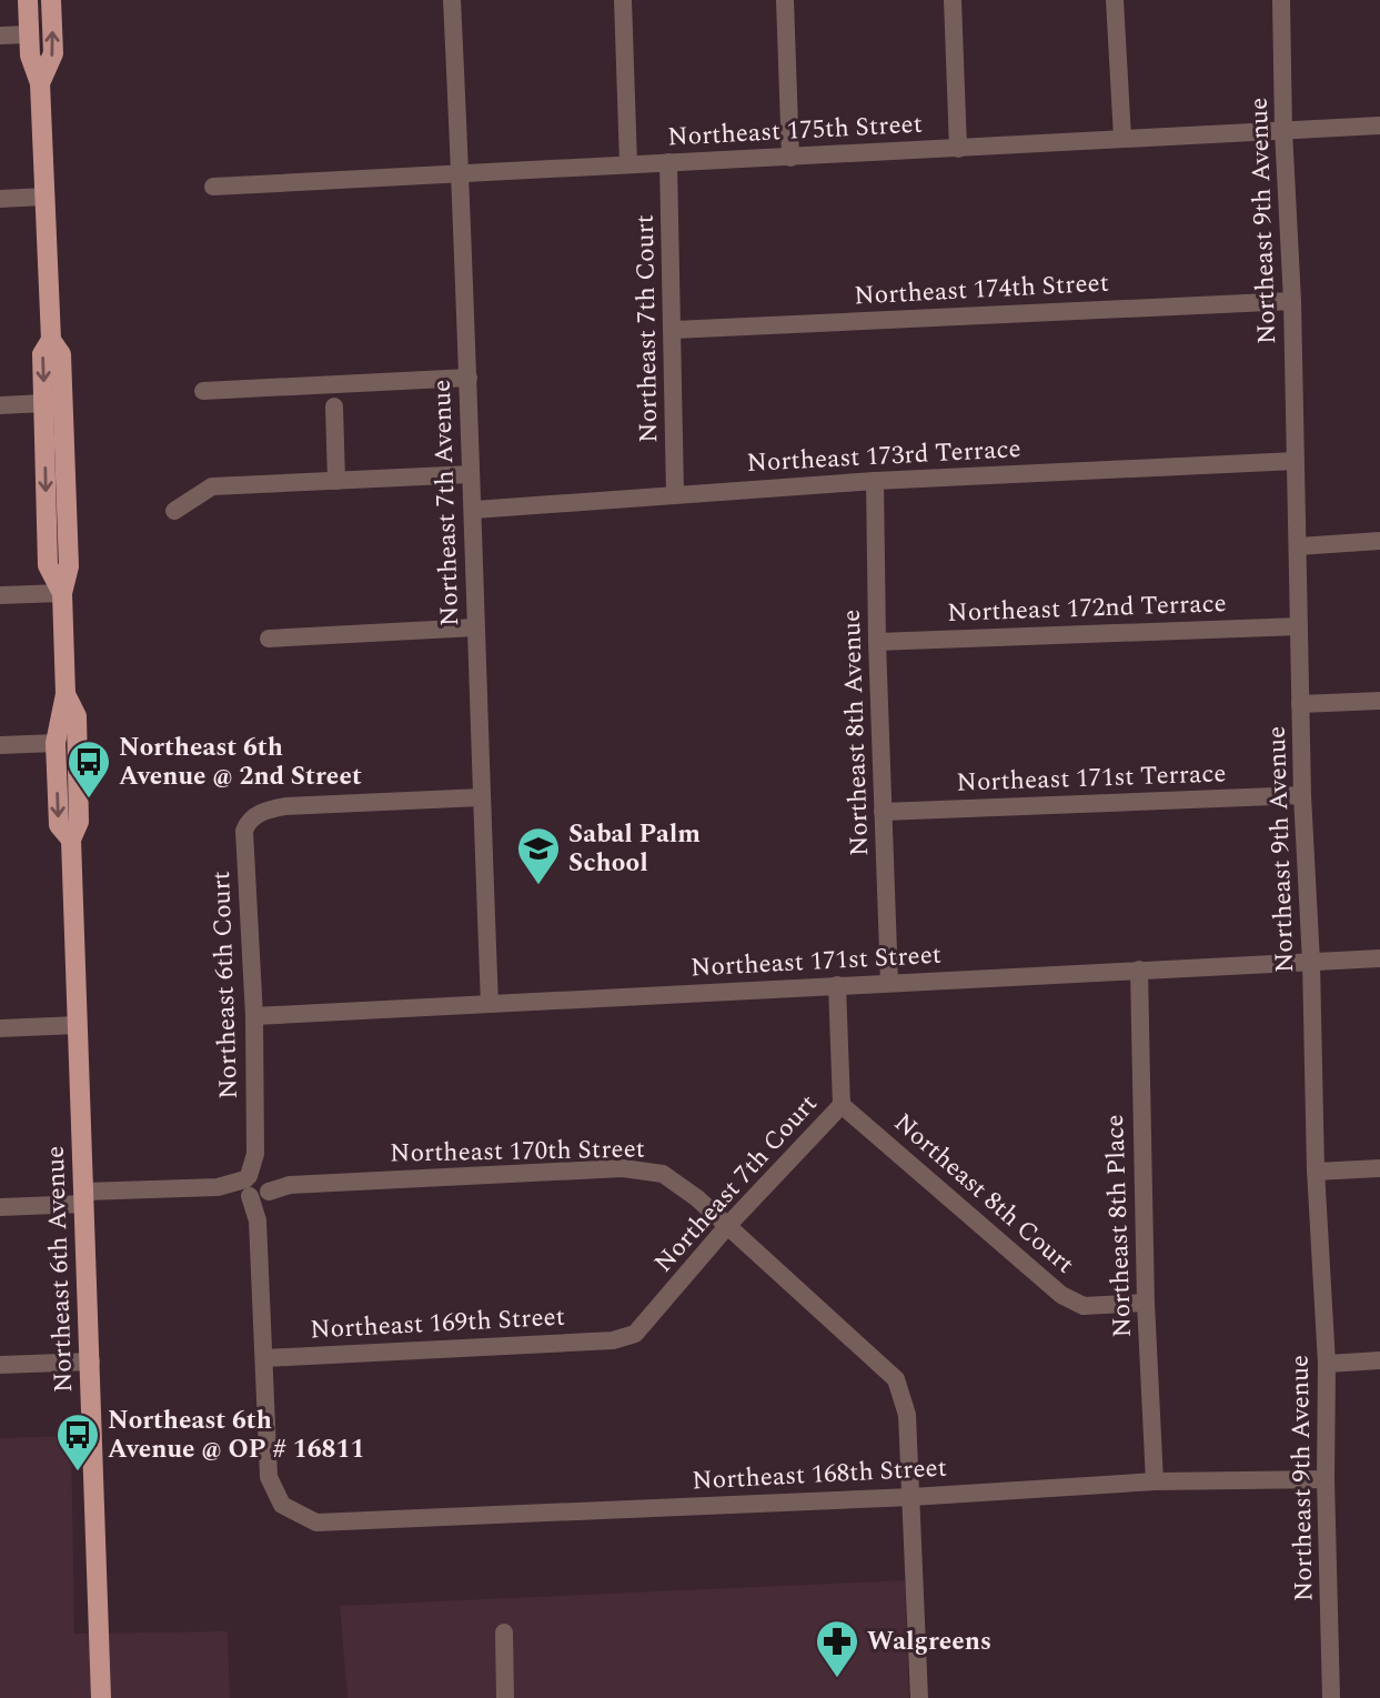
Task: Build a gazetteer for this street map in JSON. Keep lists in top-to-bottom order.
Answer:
{
  "streets": {
    "main road": ["Northeast 6th Avenue"],
    "street": [
      "Northeast 175th Street",
      "Northeast 9th Avenue",
      "Northeast 174th Street",
      "Northeast 7th Court",
      "Northeast 173rd Terrace",
      "Northeast 7th Avenue",
      "Northeast 172nd Terrace",
      "Northeast 8th Avenue",
      "Northeast 171st Terrace",
      "Northeast 171st Street",
      "Northeast 6th Court",
      "Northeast 170th Street",
      "Northeast 8th Court",
      "Northeast 8th Place",
      "Northeast 169th Street",
      "Northeast 168th Street"
    ]
  },
  "crossings": [
    ["Northeast 175th Street", "Northeast 9th Avenue"],
    ["Northeast 175th Street", "Northeast 7th Court"],
    ["Northeast 175th Street", "Northeast 7th Avenue"],
    ["Northeast 9th Avenue", "Northeast 174th Street"],
    ["Northeast 9th Avenue", "Northeast 173rd Terrace"],
    ["Northeast 9th Avenue", "Northeast 172nd Terrace"],
    ["Northeast 9th Avenue", "Northeast 171st Terrace"],
    ["Northeast 9th Avenue", "Northeast 171st Street"],
    ["Northeast 9th Avenue", "Northeast 168th Street"],
    ["Northeast 174th Street", "Northeast 7th Court"],
    ["Northeast 7th Court", "Northeast 173rd Terrace"],
    ["Northeast 7th Court", "Northeast 171st Street"],
    ["Northeast 7th Court", "Northeast 170th Street"],
    ["Northeast 7th Court", "Northeast 8th Court"],
    ["Northeast 7th Court", "Northeast 169th Street"],
    ["Northeast 173rd Terrace", "Northeast 7th Avenue"],
    ["Northeast 173rd Terrace", "Northeast 8th Avenue"],
    ["Northeast 7th Avenue", "Northeast 171st Street"],
    ["Northeast 7th Avenue", "Northeast 6th Court"],
    ["Northeast 172nd Terrace", "Northeast 8th Avenue"],
    ["Northeast 8th Avenue", "Northeast 171st Terrace"],
    ["Northeast 8th Avenue", "Northeast 171st Street"],
    ["Northeast 171st Street", "Northeast 6th Court"],
    ["Northeast 171st Street", "Northeast 8th Place"],
    ["Northeast 6th Court", "Northeast 170th Street"],
    ["Northeast 8th Court", "Northeast 8th Place"],
    ["Northeast 8th Place", "Northeast 168th Street"],
    ["Northeast 169th Street", "Northeast 168th Street"]
  ],
  "places": {
    "bus stop": ["Northeast 6th Avenue @ 2nd Street", "Northeast 6th Avenue @ OP # 16811"],
    "school or university": ["Sabal Palm School"],
    "pharmacy": ["Walgreens"]
  }
}
